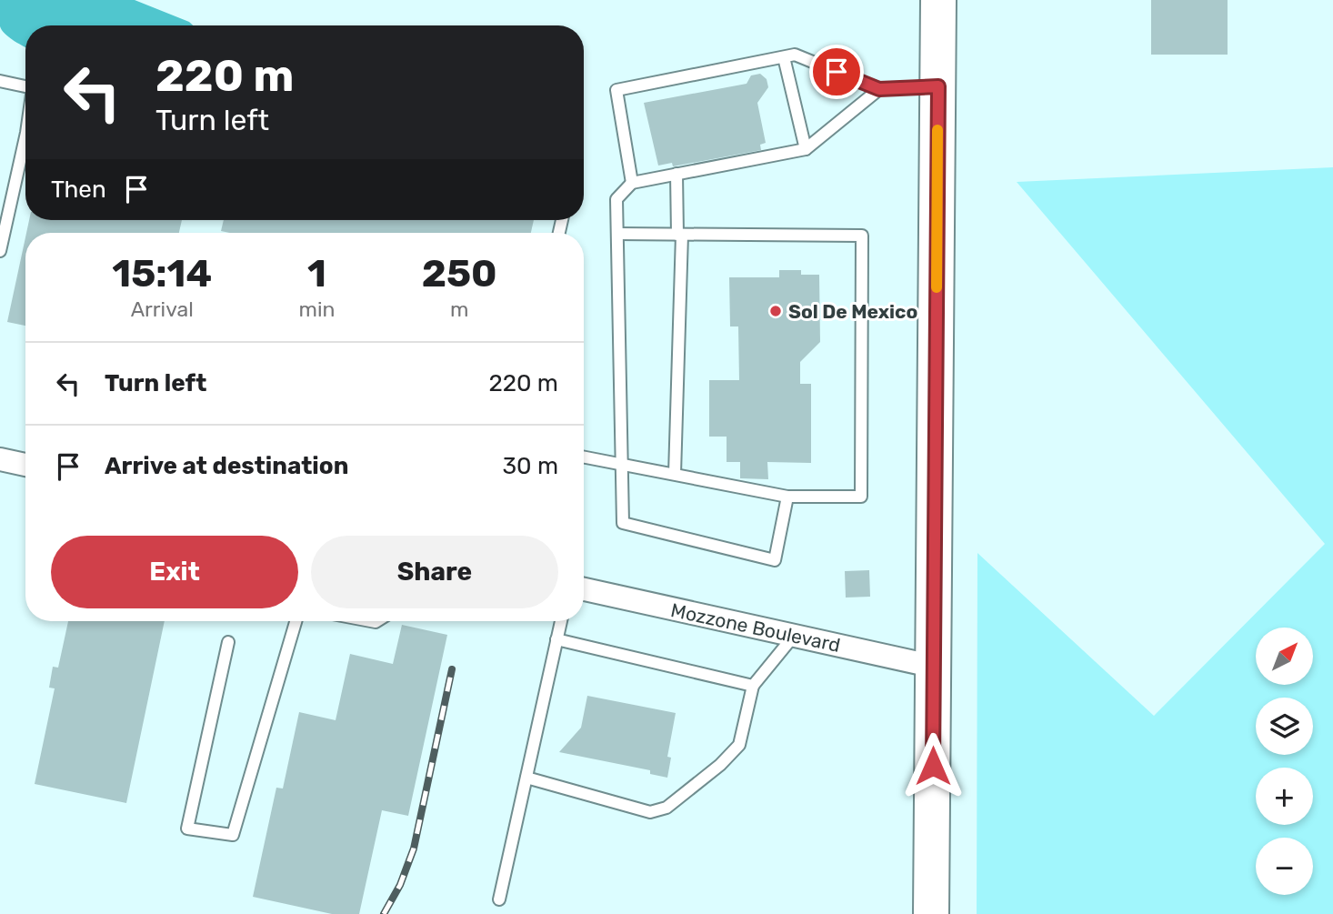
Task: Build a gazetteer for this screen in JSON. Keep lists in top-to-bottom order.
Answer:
{
  "streets": {
    "street": ["Mozzone Boulevard"]
  },
  "places": ["Sol De Mexico"],
  "north": "top right",
  "page": {
    "turn": ["220 m", "Turn left"],
    "then": "Then",
    "eta": [
      "15:14",
      "Arrival",
      "1",
      "min",
      "250",
      "m"
    ],
    "list": [
      {
        "name": "Turn left",
        "value": "220 m"
      },
      {
        "name": "Arrive at destination",
        "value": "30 m"
      }
    ],
    "buttons": ["Exit", "Share"],
    "map_buttons": ["+", "−"]
  }
}
